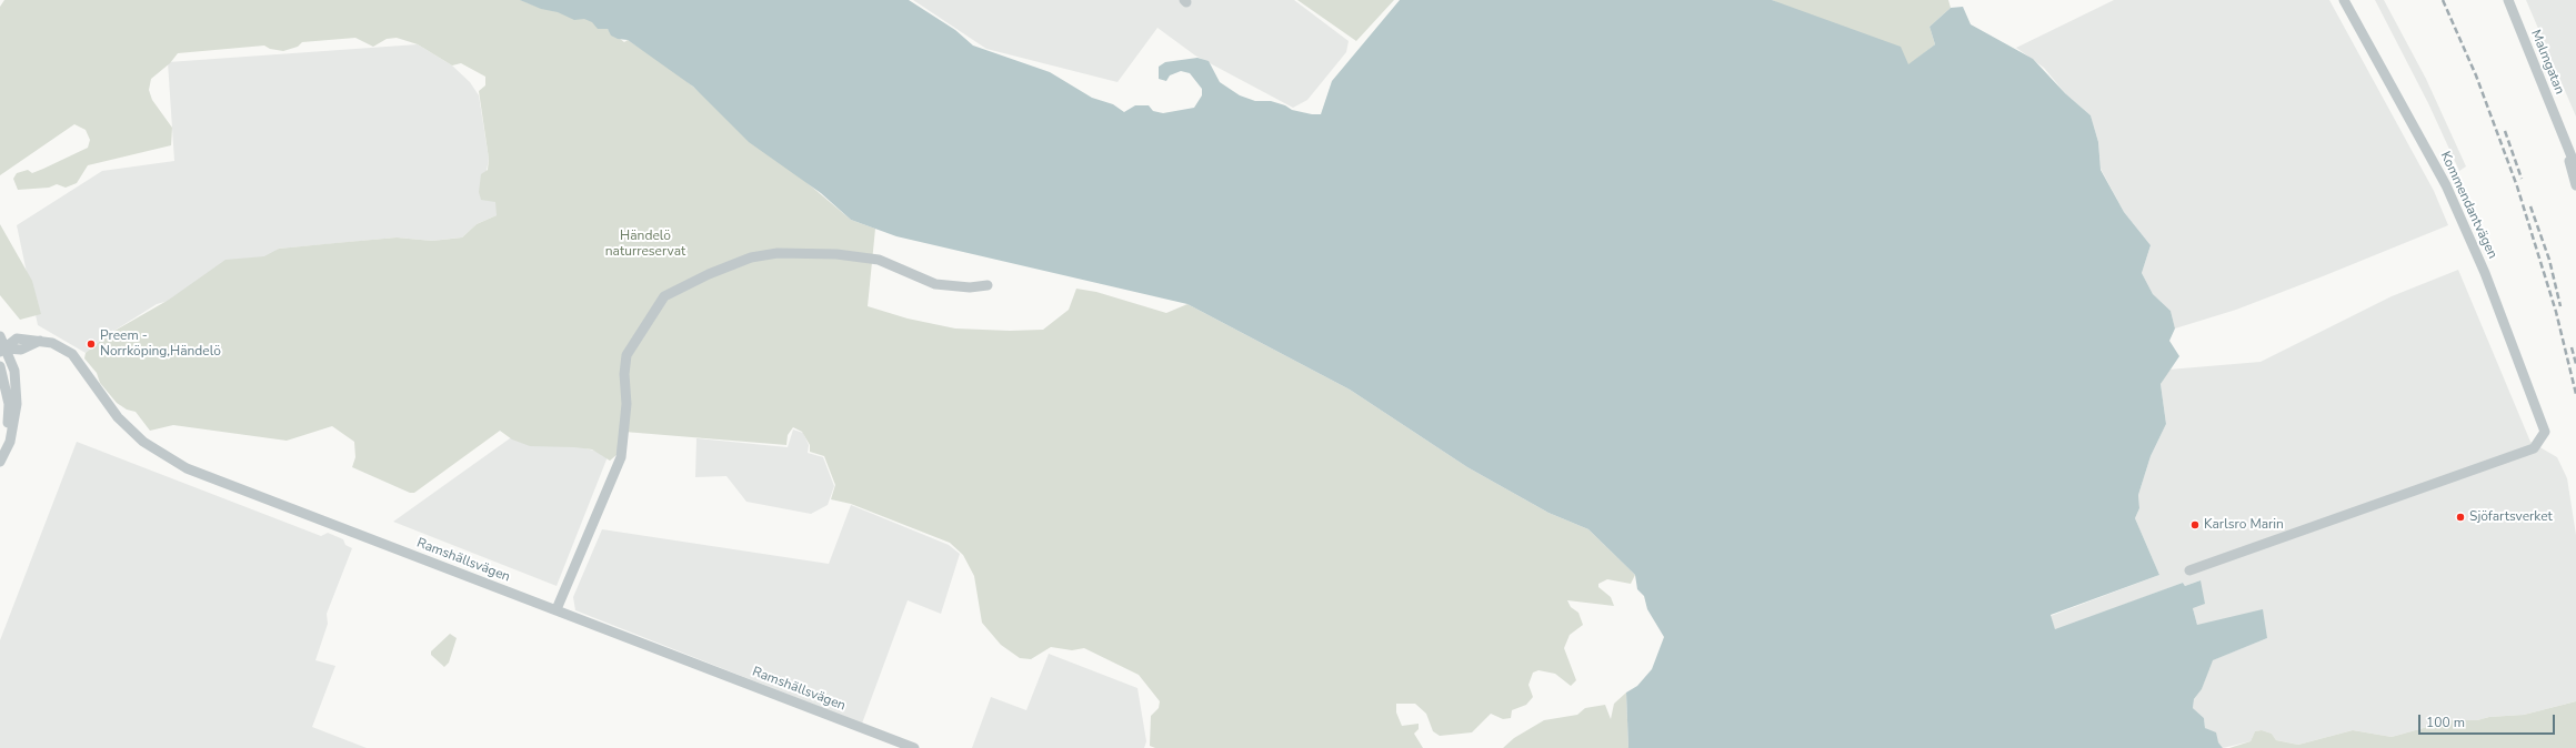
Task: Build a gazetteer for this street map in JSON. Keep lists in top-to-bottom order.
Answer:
{
  "streets": {
    "street": ["Malmgatan", "Kommendantvägen", "Ramshällsvägen"]
  },
  "parks": ["Händelö naturreservat"],
  "places": ["Preem - Norrköping,Händelö", "Sjöfartsverket", "Karlsro Marin"],
  "scale_bar": "100 m"
}
